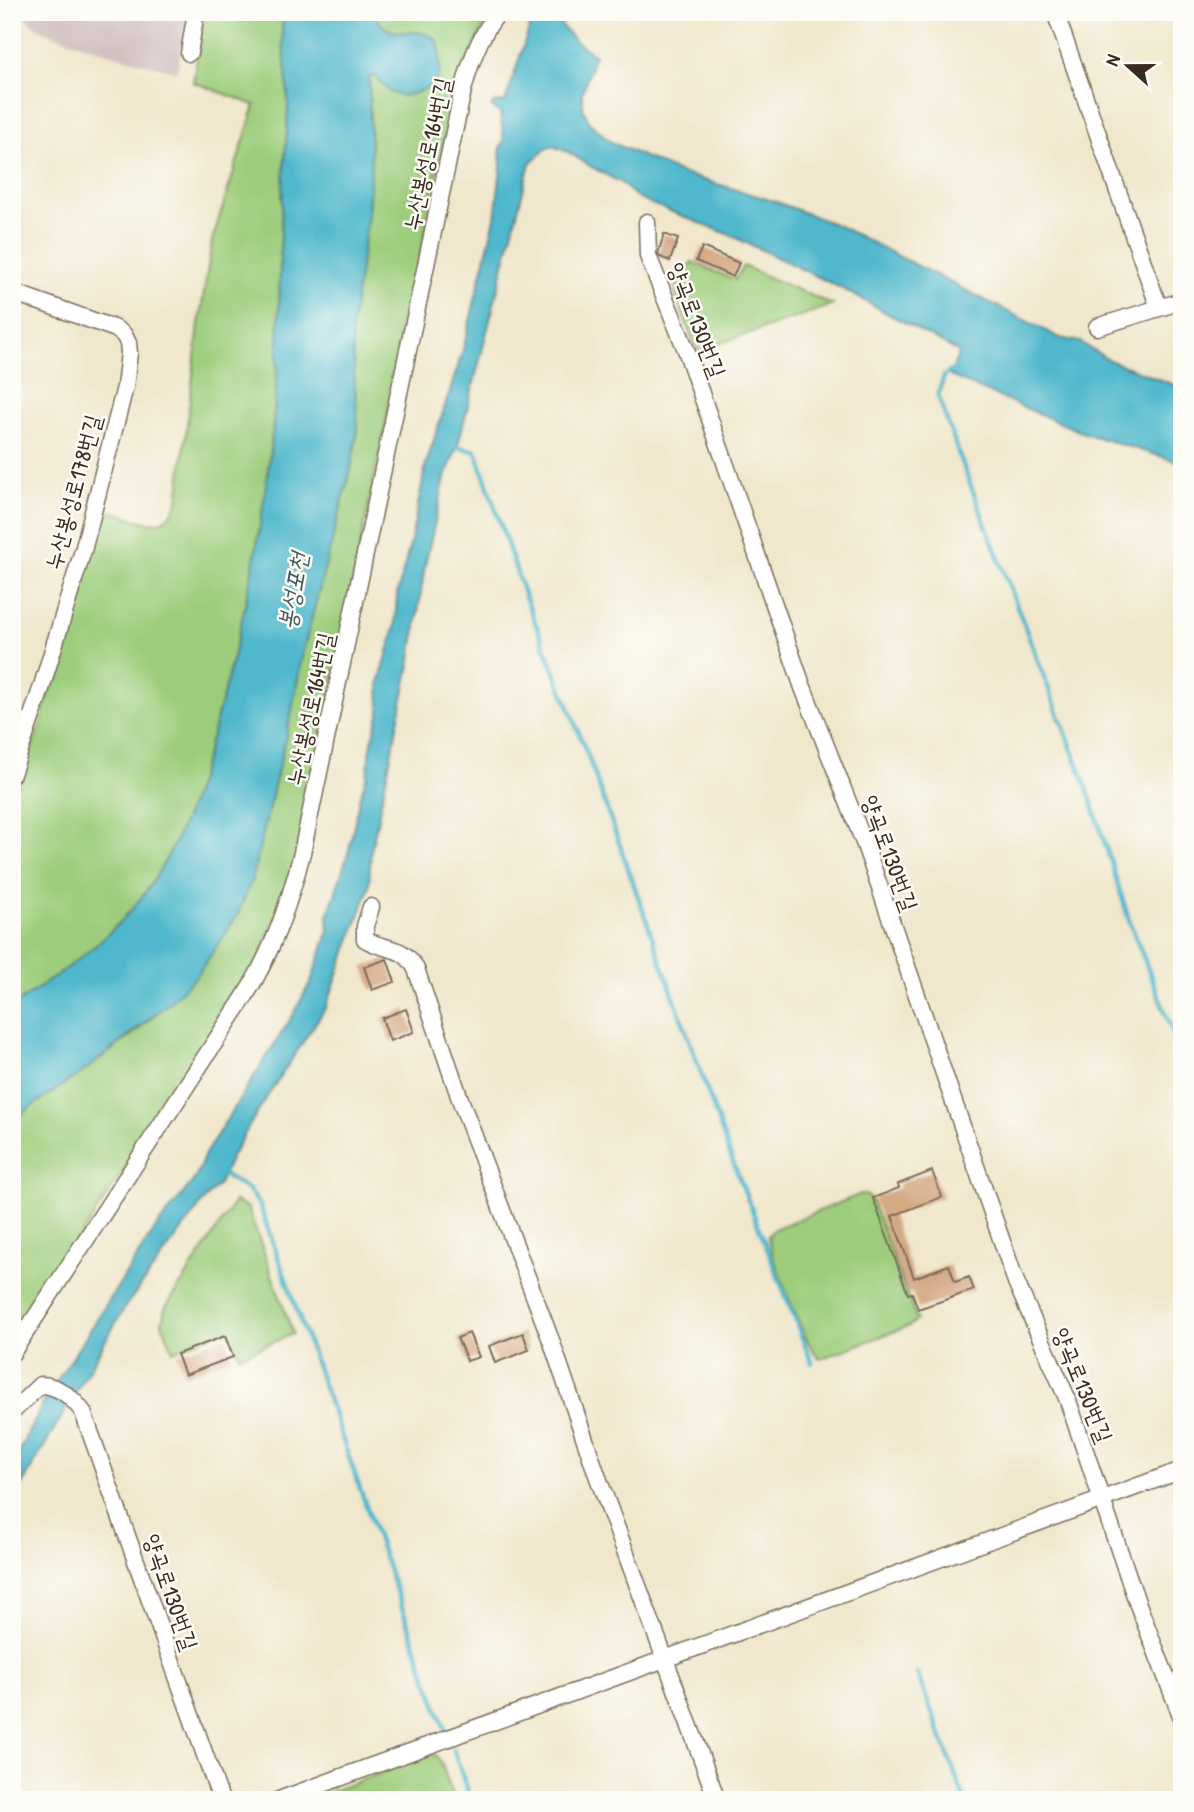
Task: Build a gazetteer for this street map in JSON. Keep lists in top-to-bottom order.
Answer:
{
  "streets": {
    "lane": ["누산봉성로164번길", "양곡로130번길", "누산봉성로178번길"]
  },
  "water": ["봉성포천"],
  "north": "left"
}
